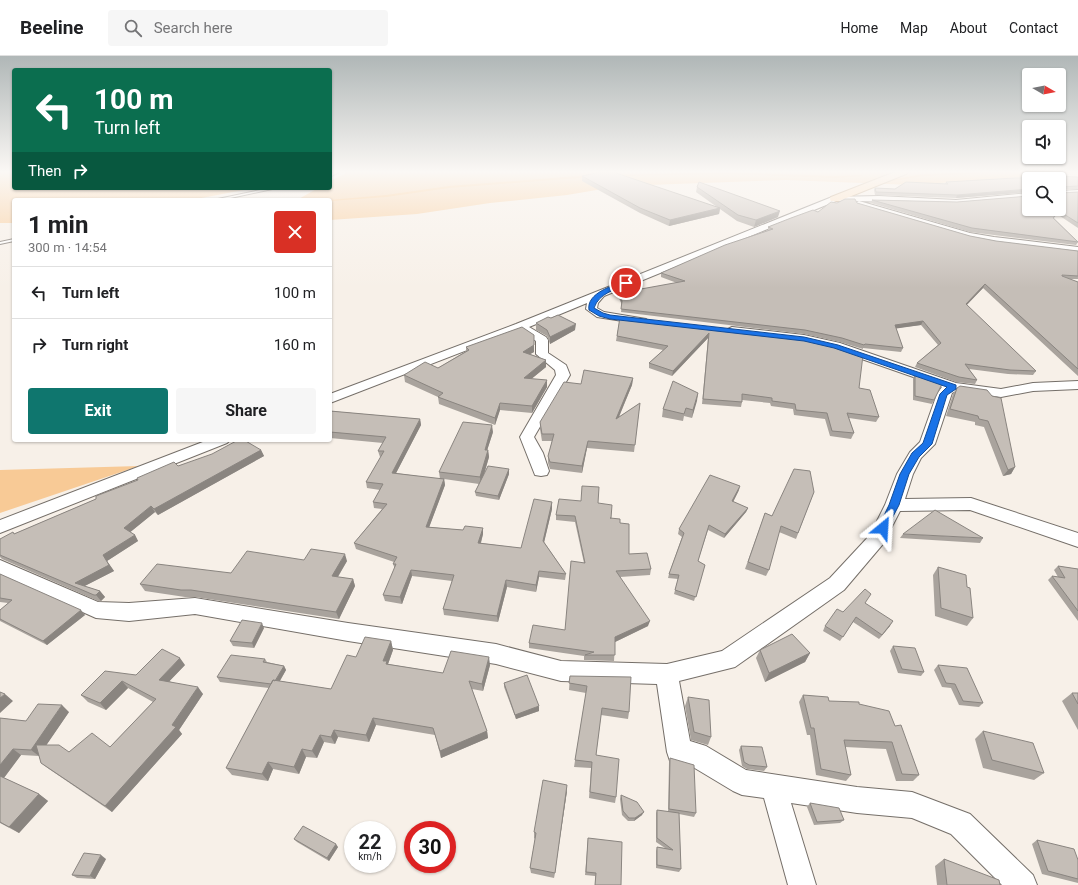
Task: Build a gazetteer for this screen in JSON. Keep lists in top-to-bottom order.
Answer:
{
  "north": "right",
  "page": {
    "header": "Beeline",
    "search": "Search here",
    "nav": [
      "Home",
      "Map",
      "About",
      "Contact"
    ],
    "turn": ["100 m", "Turn left"],
    "then": "Then",
    "heading": ["1 min", "300 m · 14:54"],
    "list": [
      {
        "name": "Turn left",
        "value": "100 m"
      },
      {
        "name": "Turn right",
        "value": "160 m"
      }
    ],
    "buttons": ["Exit", "Share"],
    "speed": "22 km/h",
    "limit": "30"
  }
}
